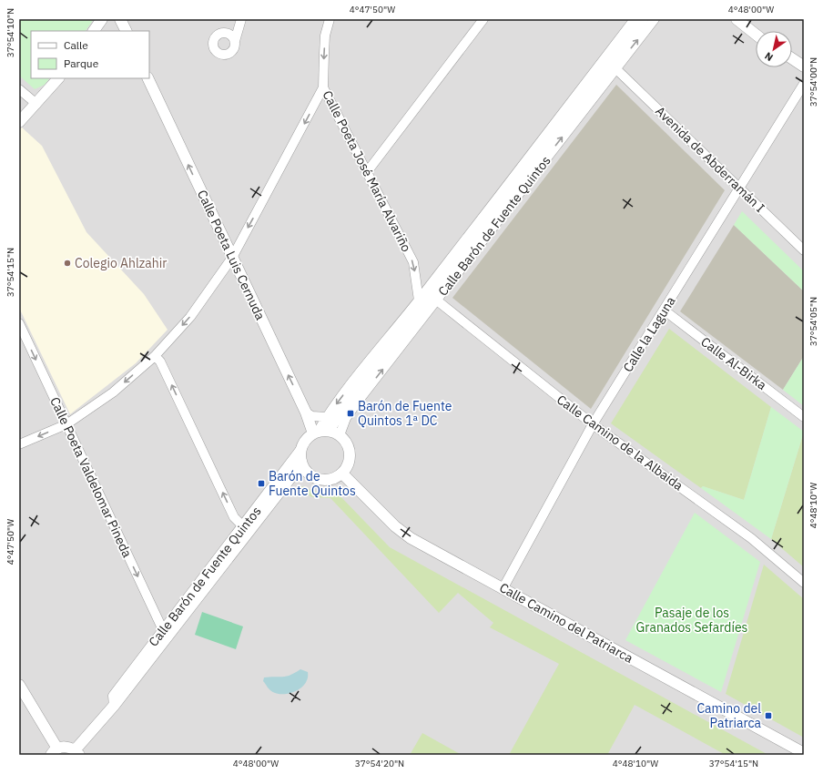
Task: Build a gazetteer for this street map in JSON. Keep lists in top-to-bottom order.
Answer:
{
  "streets": {
    "street": [
      "Avenida de Abderramán I",
      "Calle Poeta José María Alvariño",
      "Calle Barón de Fuente Quintos",
      "Calle Poeta Luis Cernuda",
      "Calle la Laguna",
      "Calle Al-Birka",
      "Calle Camino de la Albaida",
      "Calle Poeta Valdelomar Pineda",
      "Calle Camino del Patriarca"
    ]
  },
  "crossings": [
    ["Avenida de Abderramán I", "Calle Barón de Fuente Quintos"],
    ["Avenida de Abderramán I", "Calle la Laguna"],
    ["Calle Poeta José María Alvariño", "Calle Barón de Fuente Quintos"],
    ["Calle Barón de Fuente Quintos", "Calle Poeta Luis Cernuda"],
    ["Calle Barón de Fuente Quintos", "Calle Camino de la Albaida"],
    ["Calle Barón de Fuente Quintos", "Calle Poeta Valdelomar Pineda"],
    ["Calle Barón de Fuente Quintos", "Calle Camino del Patriarca"],
    ["Calle Poeta Luis Cernuda", "Calle Camino del Patriarca"],
    ["Calle la Laguna", "Calle Al-Birka"],
    ["Calle la Laguna", "Calle Camino de la Albaida"],
    ["Calle la Laguna", "Calle Camino del Patriarca"]
  ],
  "one_way": ["Calle Poeta José María Alvariño", "Calle Poeta Luis Cernuda", "Calle Poeta Valdelomar Pineda"],
  "parks": ["Pasaje de los Granados Sefardíes"],
  "places": {
    "other": ["Colegio Ahlzahir"],
    "transit": ["Barón de Fuente Quintos 1ª DC", "Barón de Fuente Quintos", "Camino del Patriarca"]
  },
  "legend": ["Calle", "Parque"],
  "north": "bottom left",
  "coordinates": [
    "4°47'50\"W",
    "4°48'00\"W",
    "37°54'10\"N",
    "37°54'00\"N",
    "37°54'15\"N",
    "37°54'05\"N",
    "4°48'10\"W",
    "37°54'20\"N"
  ]
}
